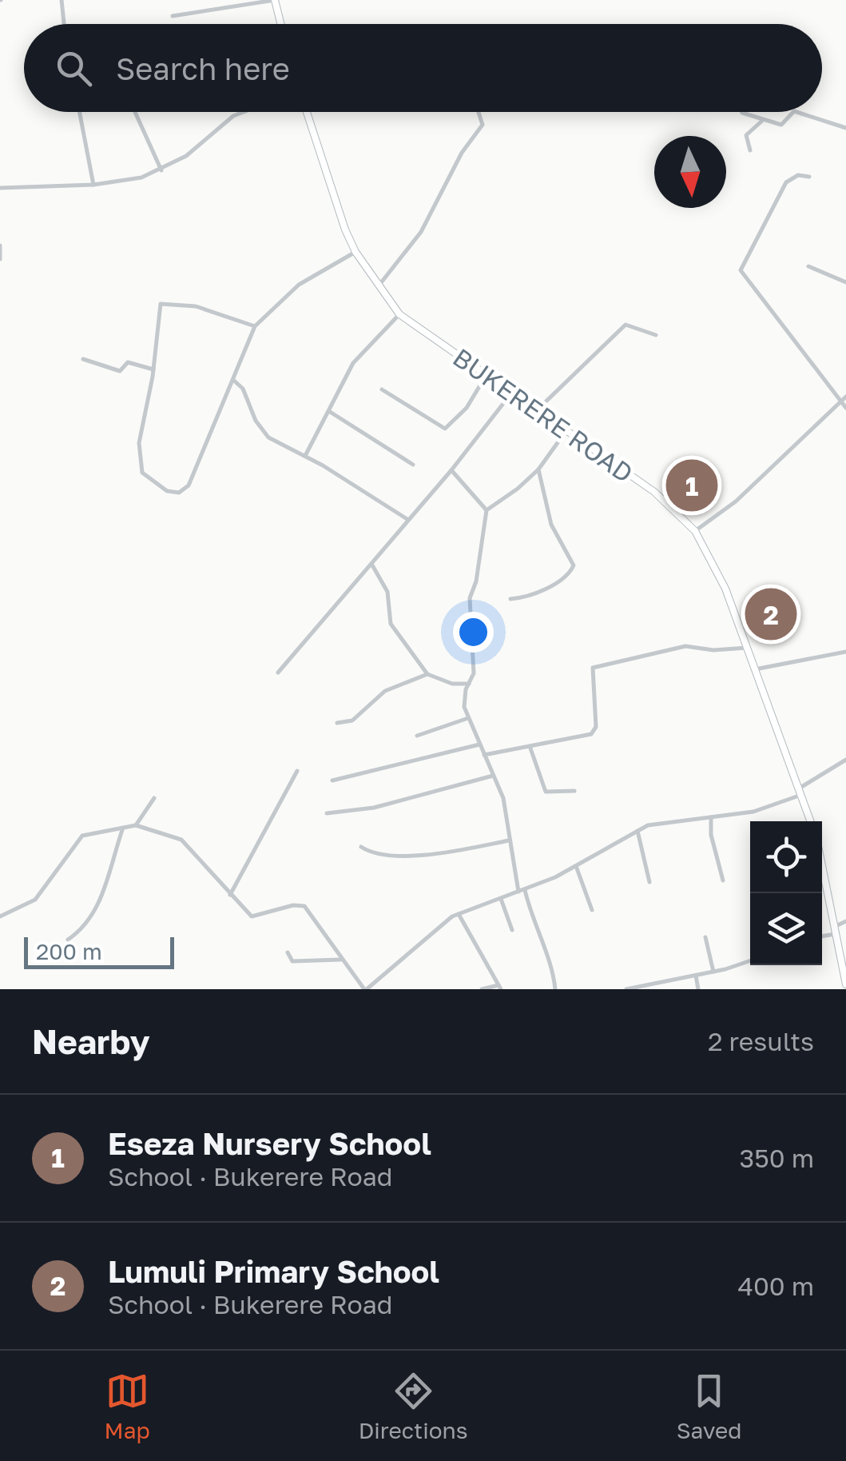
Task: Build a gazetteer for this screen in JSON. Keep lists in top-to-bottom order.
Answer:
{
  "streets": {
    "main road": ["BUKERERE ROAD"]
  },
  "scale_bar": "200 m",
  "north": "bottom",
  "page": {
    "search": "Search here",
    "pins": ["1", "2"],
    "scale": "200 m",
    "heading": ["Nearby", "2 results"],
    "list": [
      {
        "mark": "1",
        "name": "Eseza Nursery School",
        "note": "School · Bukerere Road",
        "value": "350 m"
      },
      {
        "mark": "2",
        "name": "Lumuli Primary School",
        "note": "School · Bukerere Road",
        "value": "400 m"
      }
    ],
    "nav": ["Map", "Directions", "Saved"]
  }
}
